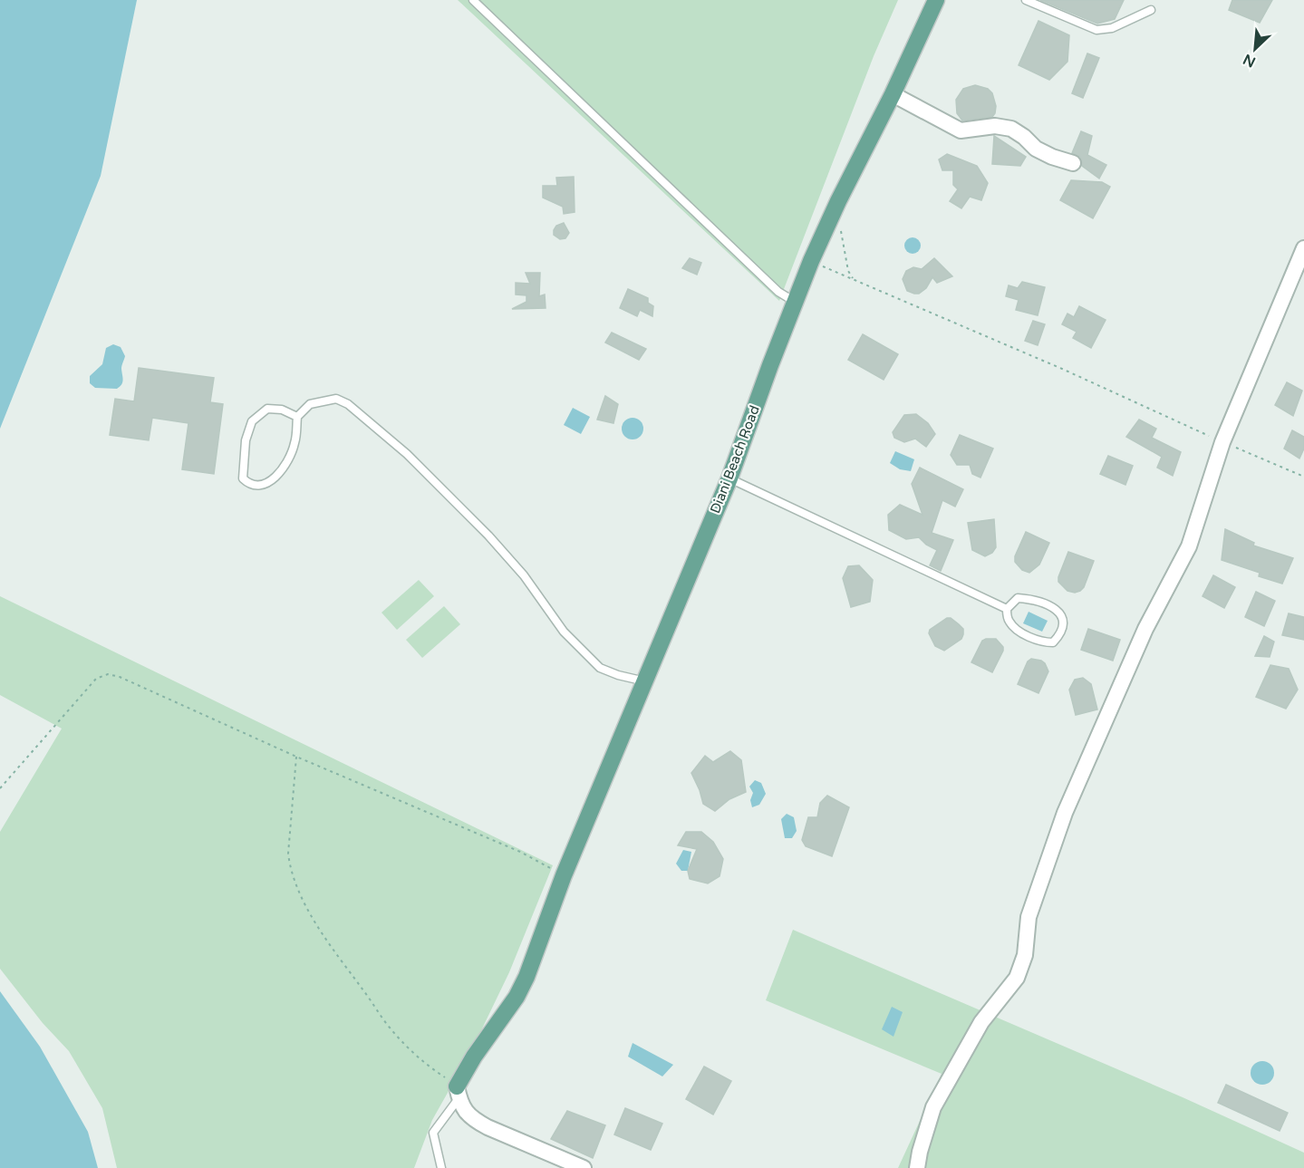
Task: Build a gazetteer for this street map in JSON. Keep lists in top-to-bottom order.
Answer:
{
  "streets": {
    "main road": ["Diani Beach Road"]
  },
  "north": "bottom left"
}
